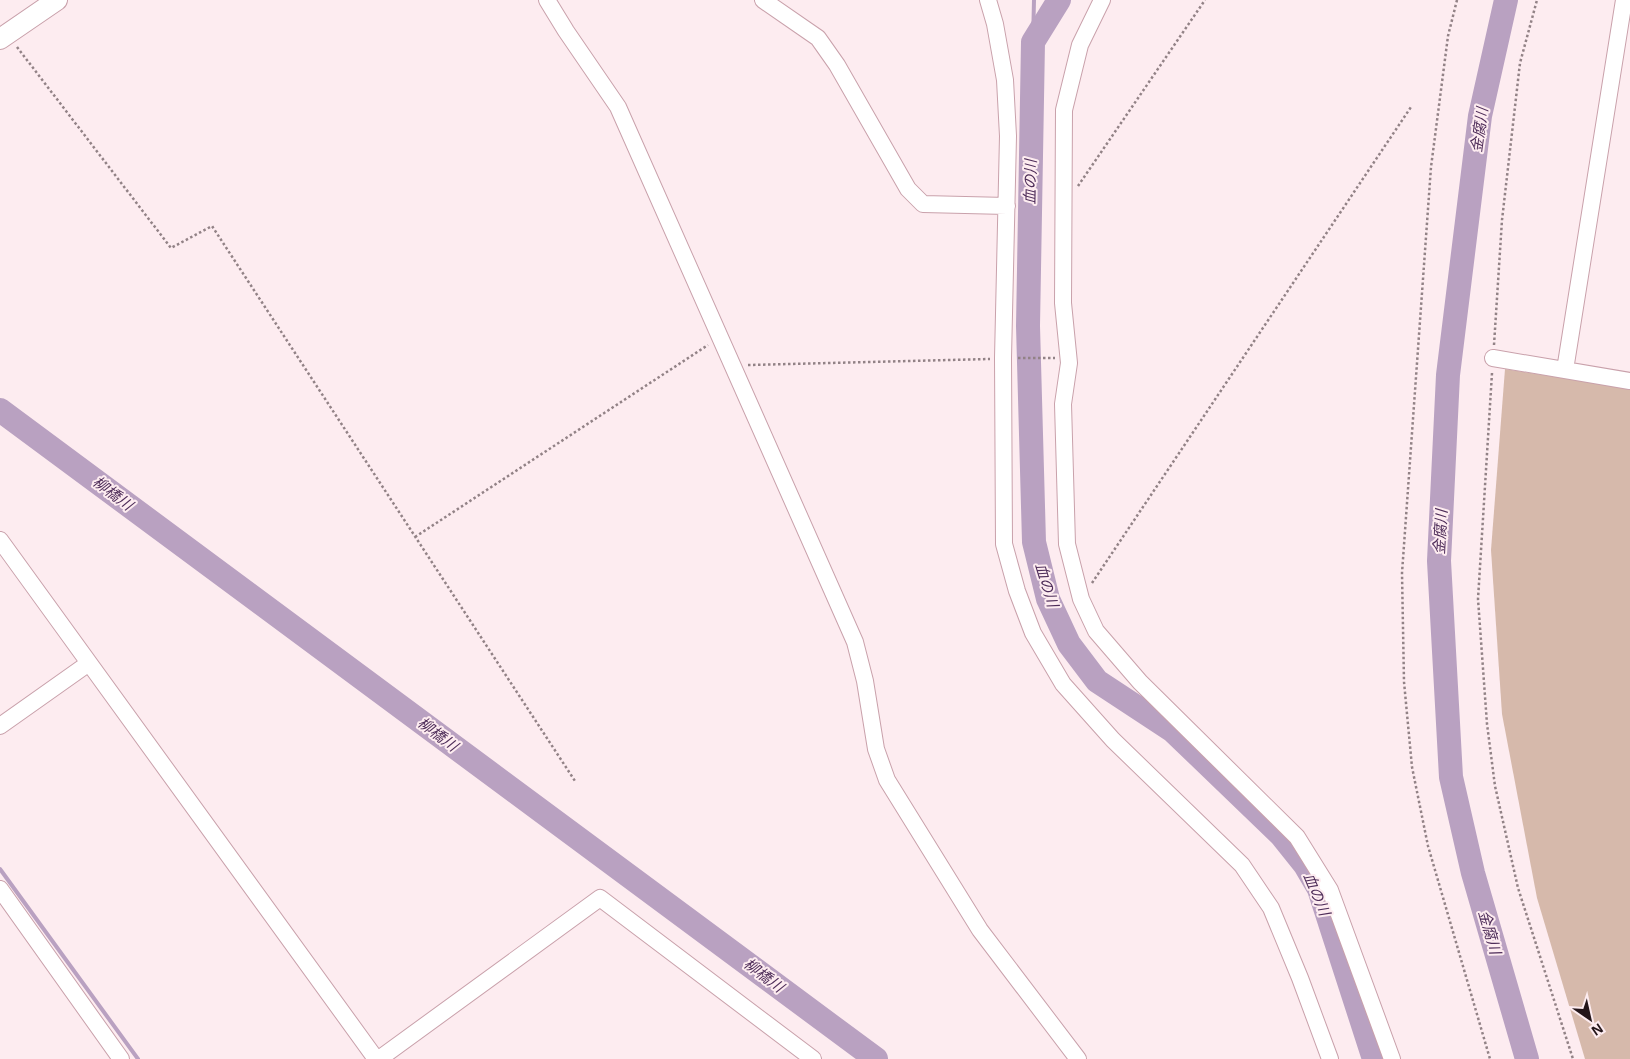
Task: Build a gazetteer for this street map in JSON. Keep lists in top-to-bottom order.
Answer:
{
  "water": ["金腐川", "血の川", "柳橋川"],
  "north": "bottom right"
}
